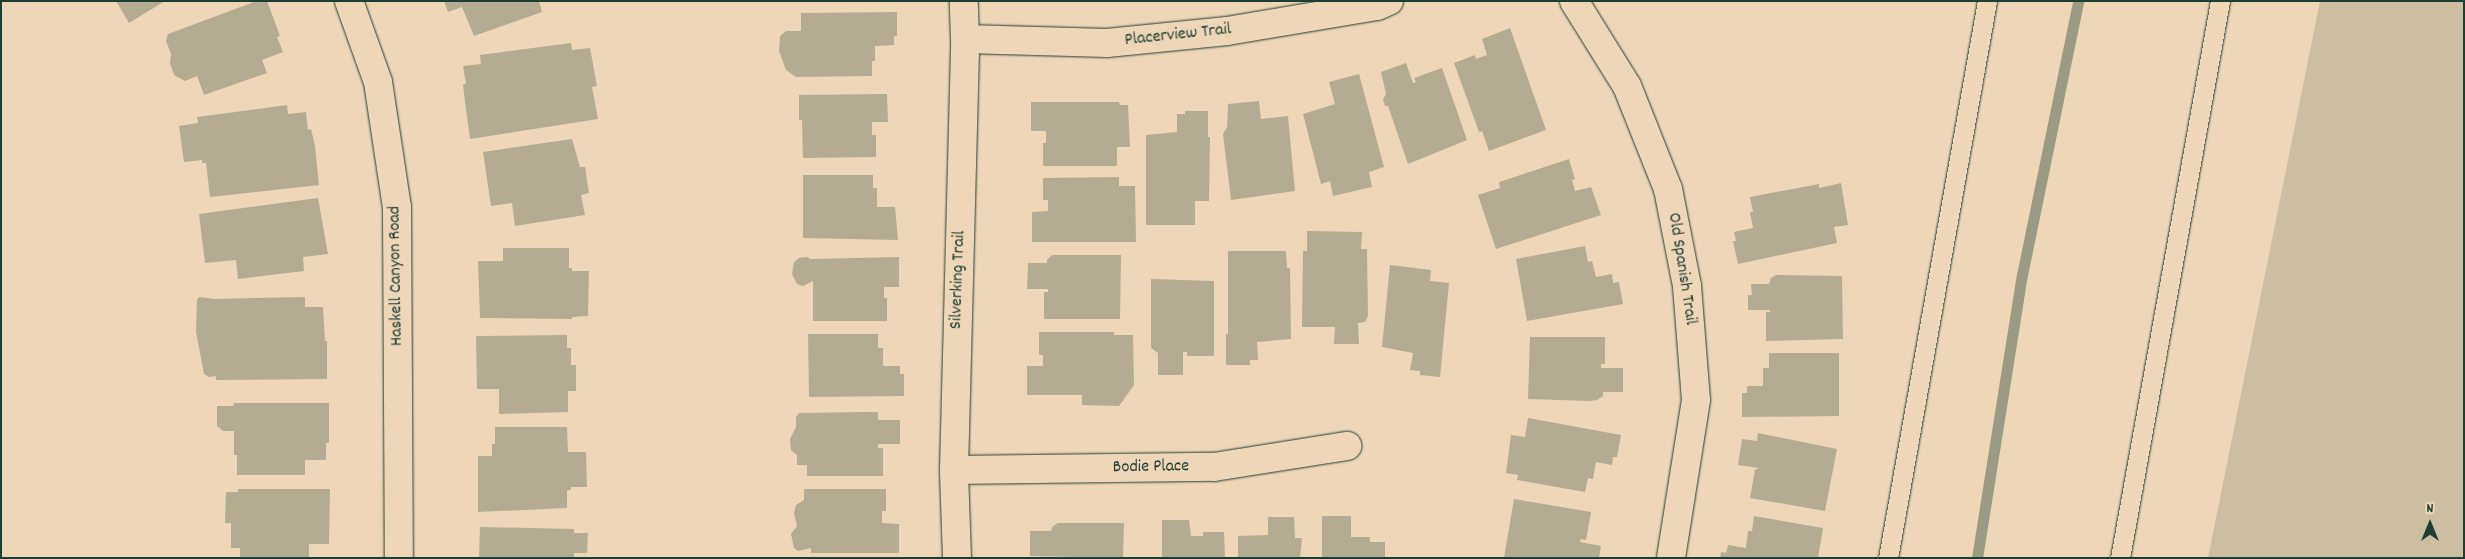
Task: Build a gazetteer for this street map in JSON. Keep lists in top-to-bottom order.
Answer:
{
  "streets": {
    "street": [
      "Placerview Trail",
      "Old Spanish Trail",
      "Haskell Canyon Road",
      "Silverking Trail",
      "Bodie Place"
    ]
  },
  "crossings": [
    ["Placerview Trail", "Silverking Trail"],
    ["Silverking Trail", "Bodie Place"]
  ],
  "north": "top"
}
